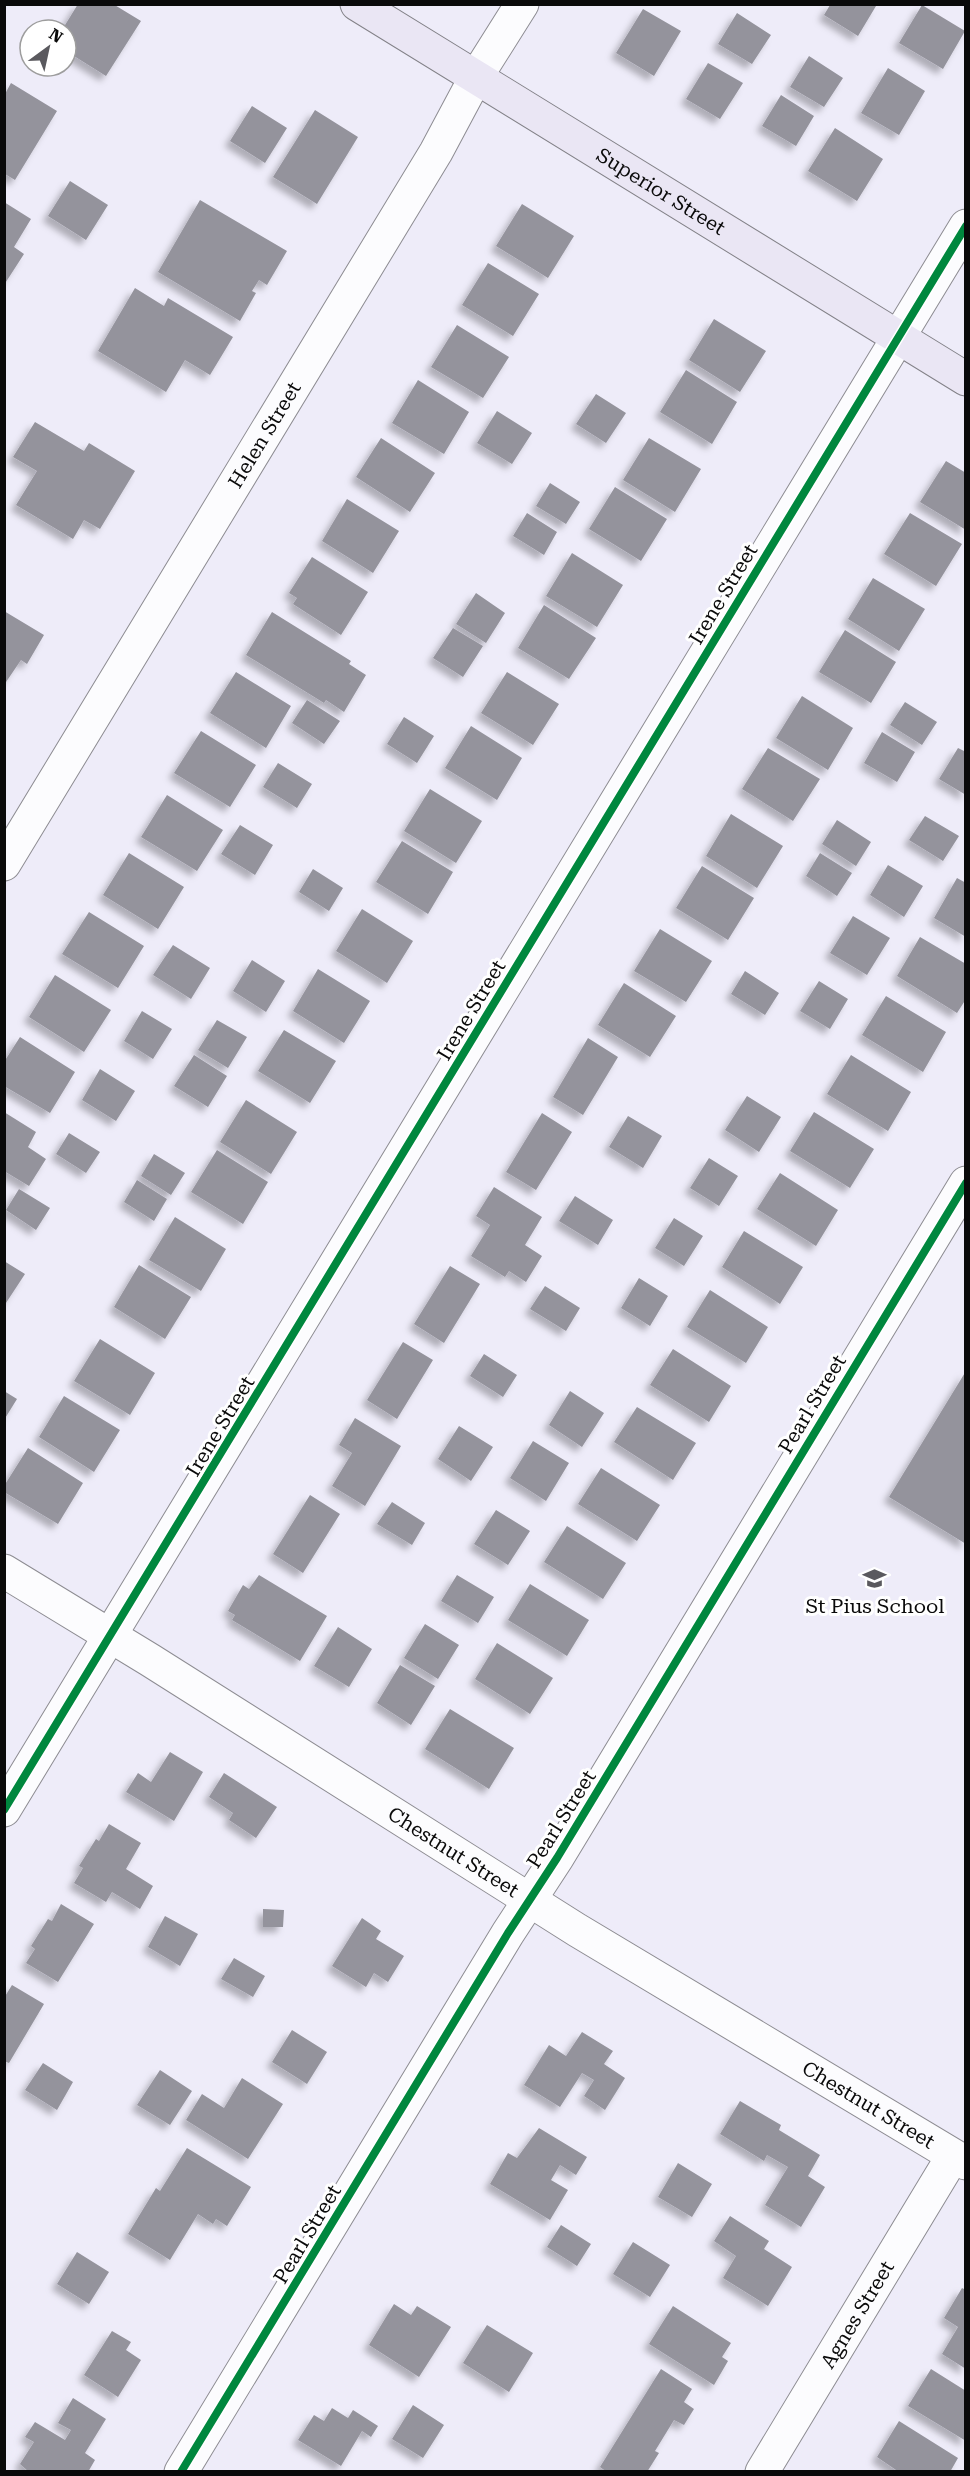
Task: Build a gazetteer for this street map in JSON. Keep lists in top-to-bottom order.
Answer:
{
  "streets": {
    "street": [
      "Superior Street",
      "Helen Street",
      "Irene Street",
      "Pearl Street",
      "Chestnut Street",
      "Agnes Street"
    ]
  },
  "crossings": [
    ["Superior Street", "Helen Street"],
    ["Superior Street", "Irene Street"],
    ["Irene Street", "Chestnut Street"],
    ["Pearl Street", "Chestnut Street"],
    ["Chestnut Street", "Agnes Street"]
  ],
  "places": {
    "school or university": ["St Pius School"]
  },
  "north": "top right"
}
